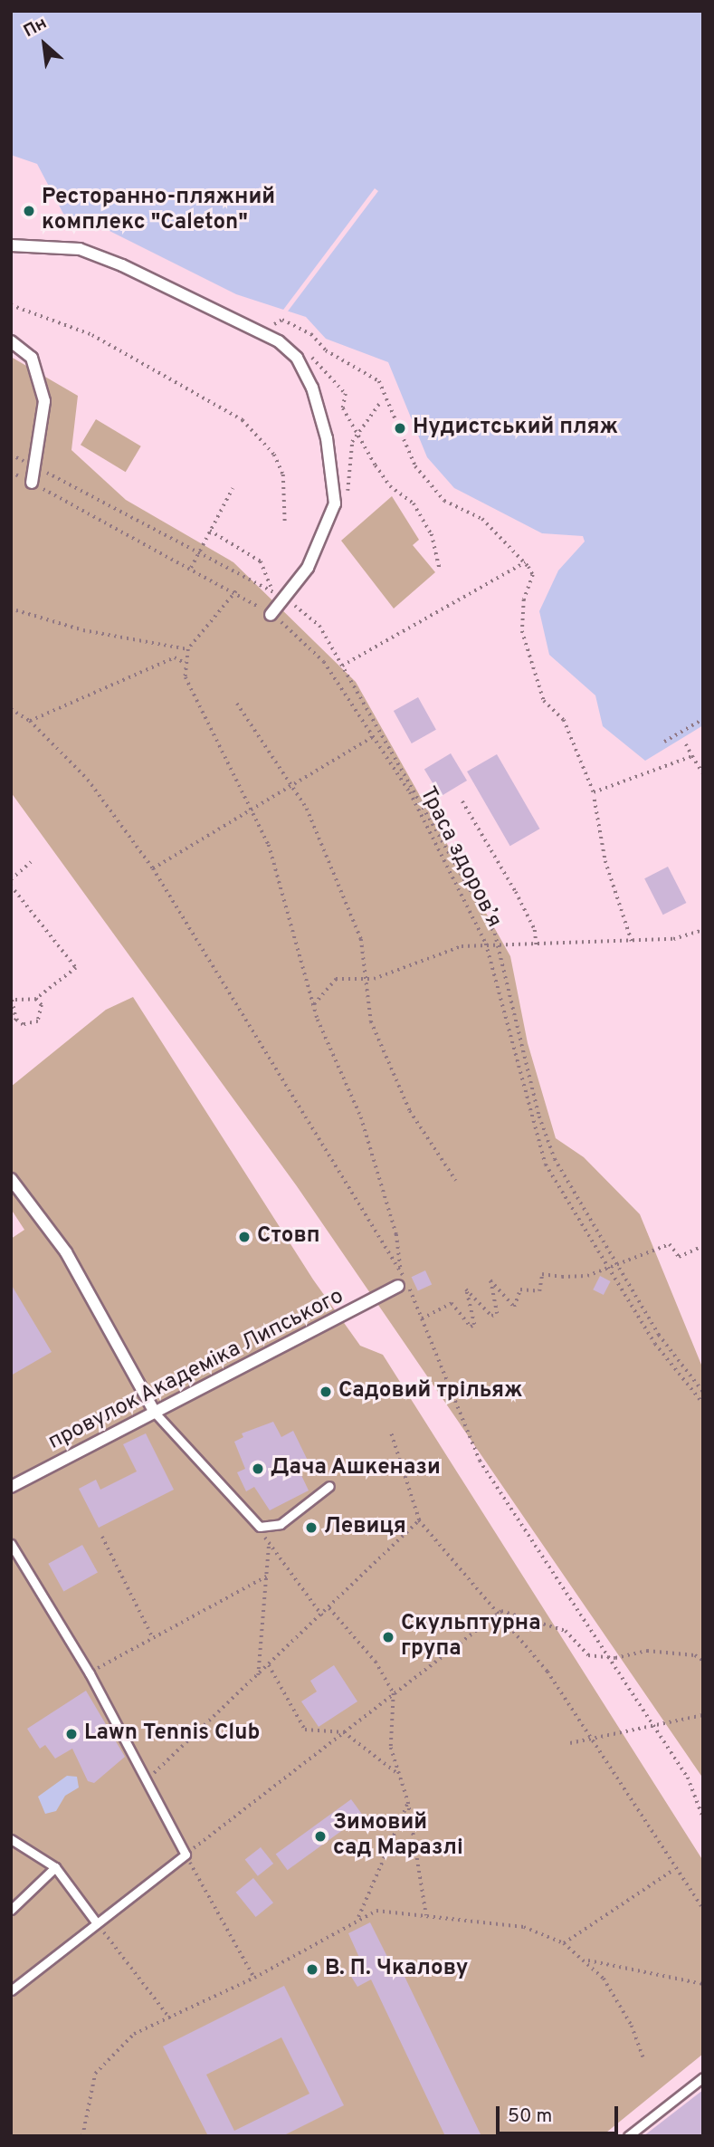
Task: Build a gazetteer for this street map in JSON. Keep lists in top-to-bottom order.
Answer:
{
  "streets": {
    "street": ["провулок Академіка Липського"],
    "path": ["Траса здоров’я"]
  },
  "places": [
    "Ресторанно-пляжний комплекс \"Caleton\"",
    "Нудистський пляж",
    "Стовп",
    "Садовий трільяж",
    "Дача Ашкенази",
    "Левиця",
    "Скульптурна група",
    "Lawn Tennis Club",
    "Зимовий сад Маразлі",
    "В. П. Чкалову"
  ],
  "scale_bar": "50 m",
  "north": "top left"
}
